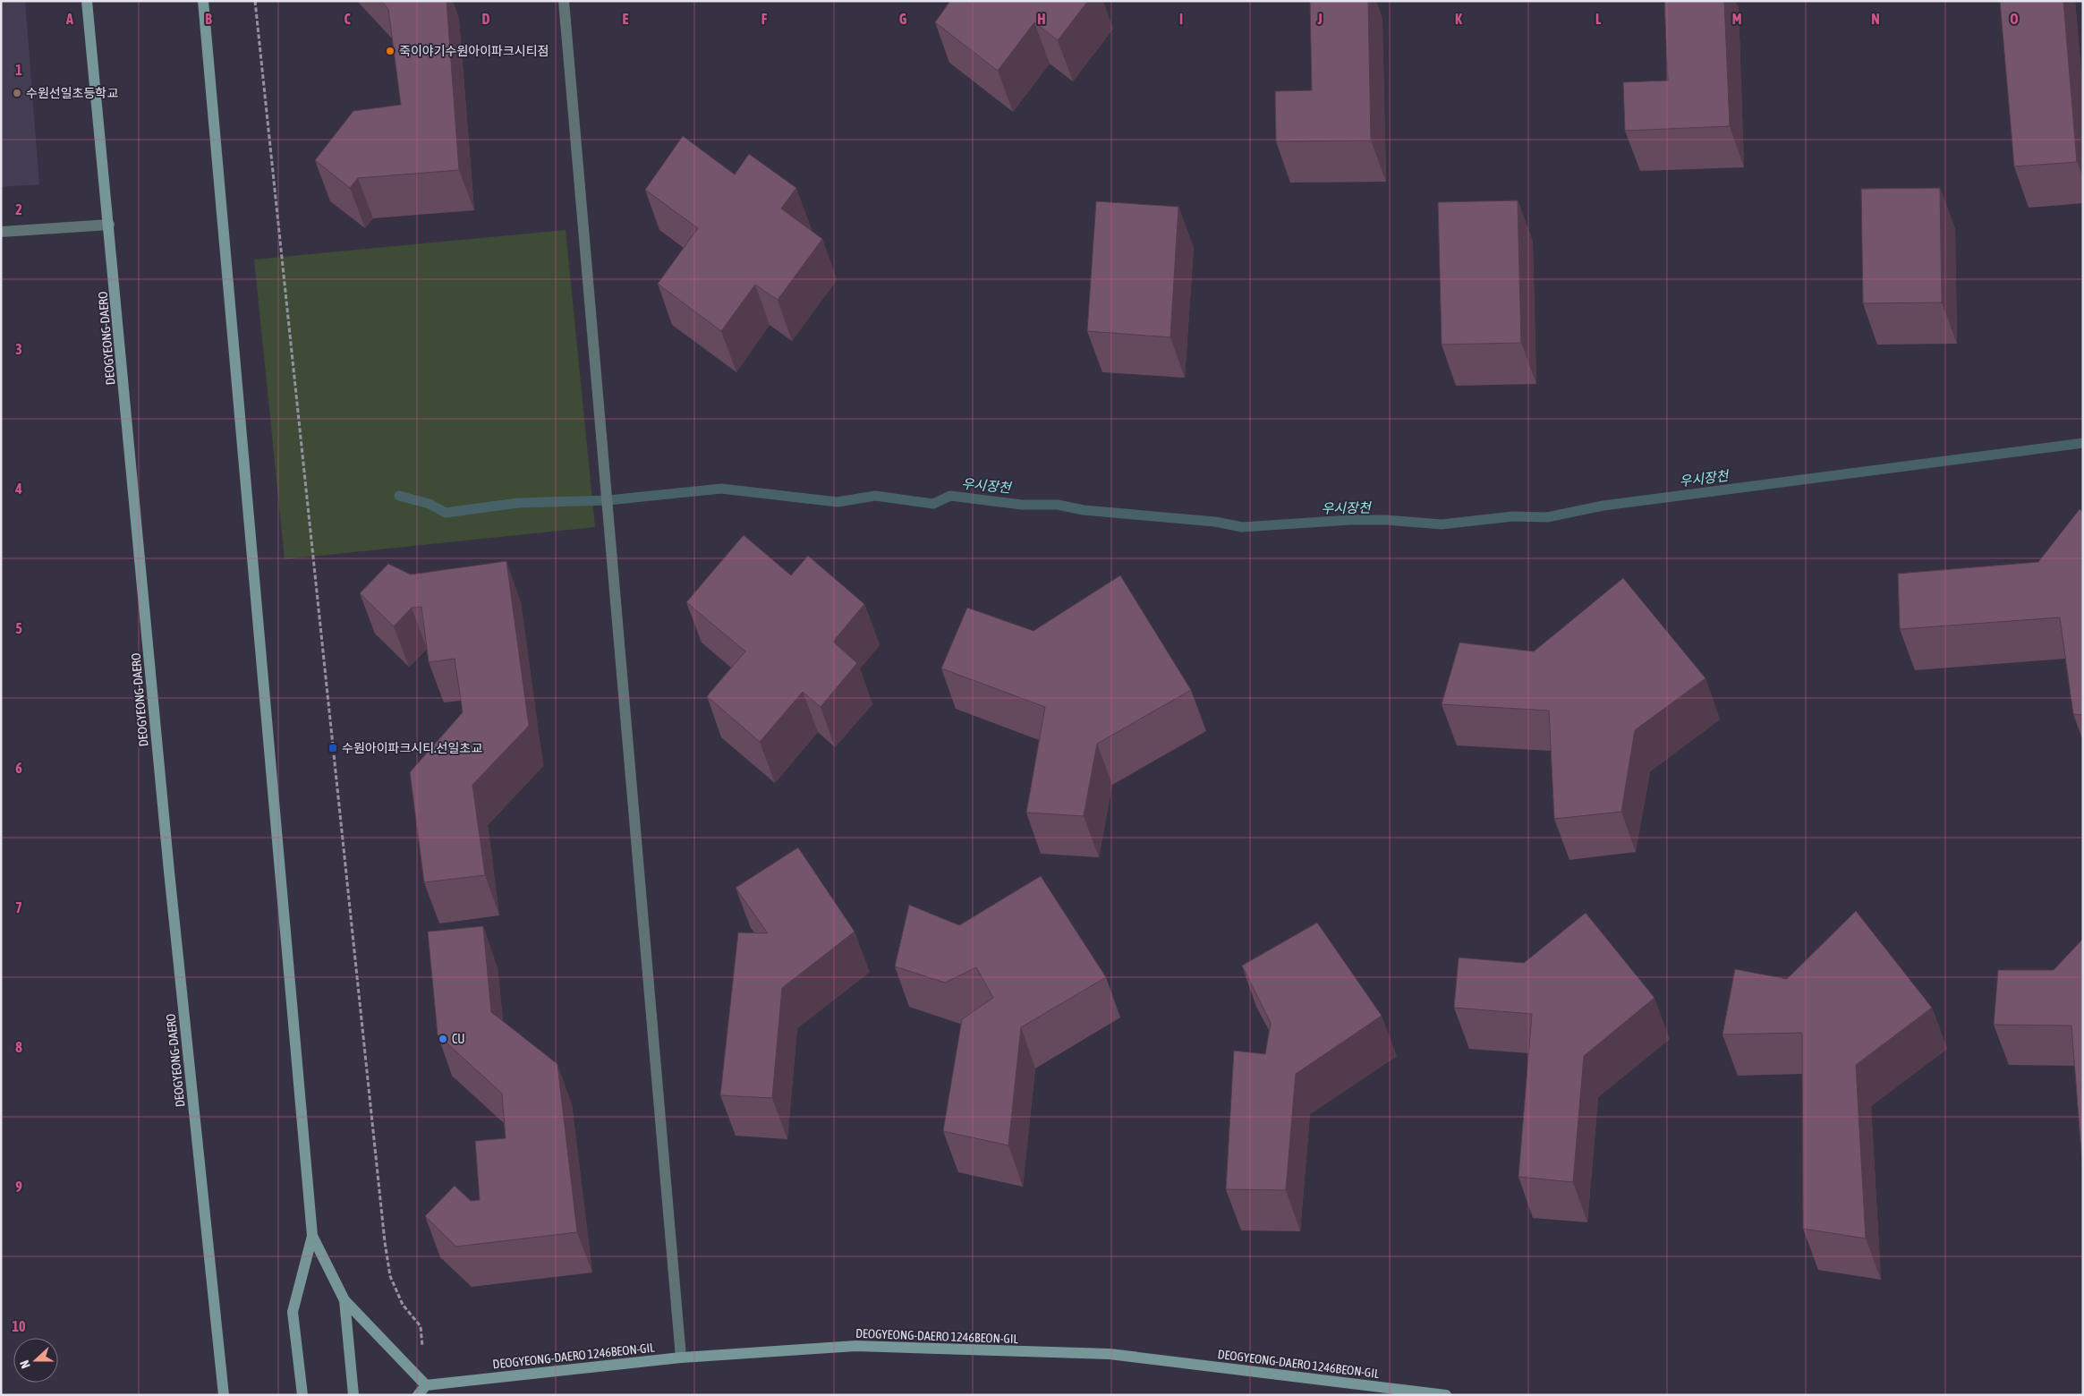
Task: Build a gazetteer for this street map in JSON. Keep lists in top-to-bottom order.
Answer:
{
  "streets": {
    "main road": ["DEOGYEONG-DAERO", "DEOGYEONG-DAERO 1246BEON-GIL"]
  },
  "water": ["우시장천"],
  "places": {
    "other": ["죽이야기수원아이파크시티점", "수원선일초등학교", "CU"],
    "transit": ["수원아이파크시티.선일초교"]
  },
  "north": "left",
  "grid": {
    "columns": [
      "A",
      "B",
      "C",
      "D",
      "E",
      "F",
      "G",
      "H",
      "I",
      "J",
      "K",
      "L",
      "M",
      "N",
      "O"
    ],
    "rows": [
      "1",
      "2",
      "3",
      "4",
      "5",
      "6",
      "7",
      "8",
      "9",
      "10"
    ]
  }
}
